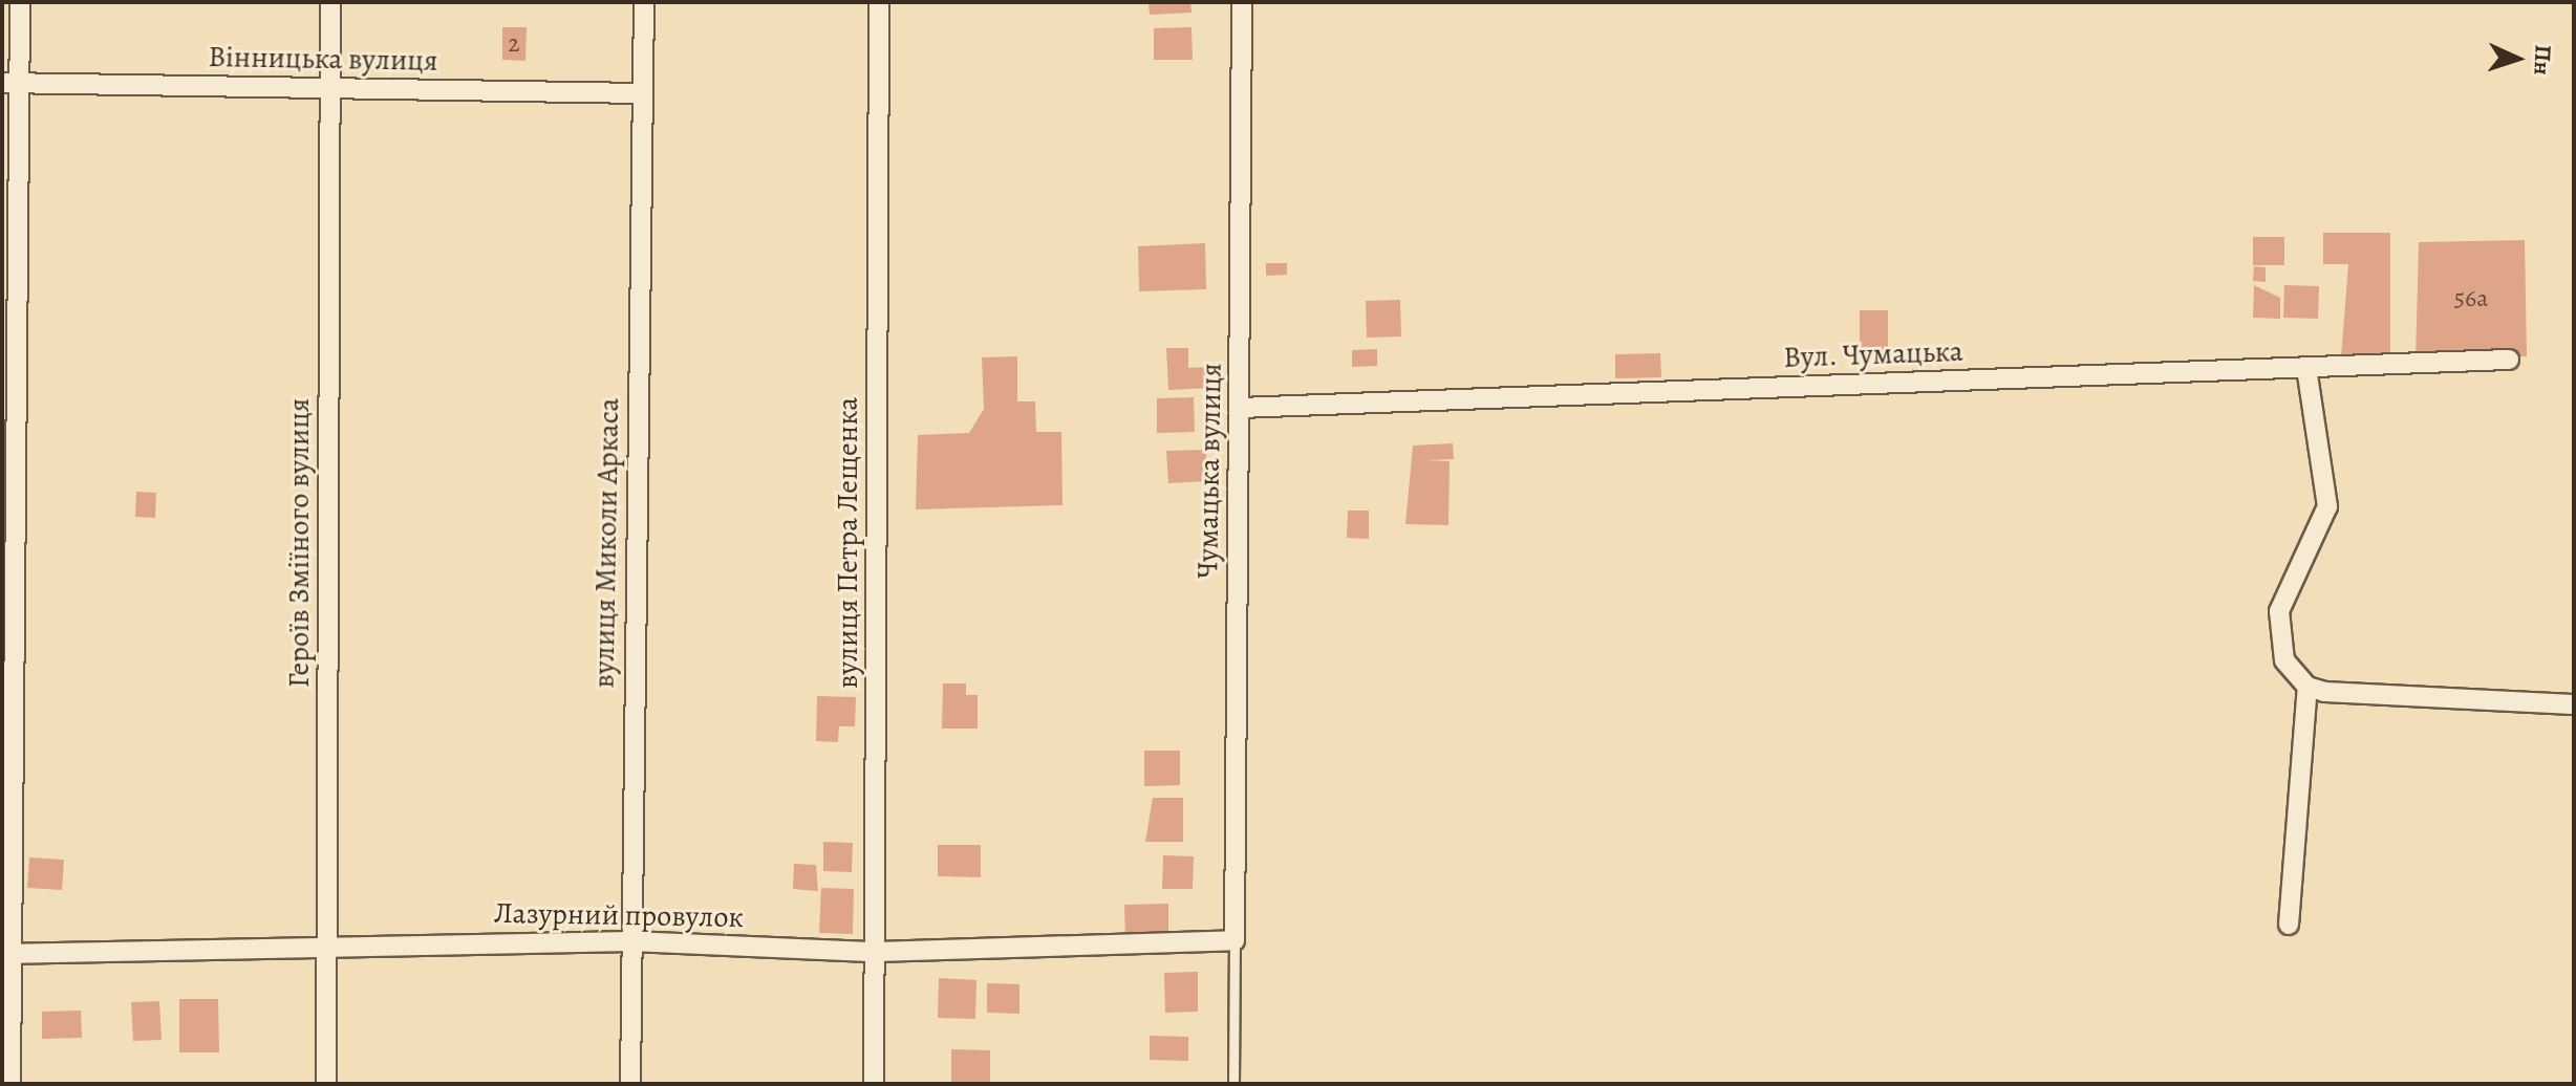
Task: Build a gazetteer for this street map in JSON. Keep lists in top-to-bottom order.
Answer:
{
  "streets": {
    "street": [
      "Вінницька вулиця",
      "Вул. Чумацька",
      "Чумацька вулиця",
      "Героїв Зміїного вулиця",
      "вулиця Миколи Аркаса",
      "вулиця Петра Лещенка",
      "Лазурний провулок"
    ]
  },
  "crossings": [
    ["Вінницька вулиця", "Героїв Зміїного вулиця"],
    ["Вінницька вулиця", "вулиця Миколи Аркаса"],
    ["Вул. Чумацька", "Чумацька вулиця"],
    ["Чумацька вулиця", "Лазурний провулок"],
    ["Героїв Зміїного вулиця", "Лазурний провулок"],
    ["вулиця Миколи Аркаса", "Лазурний провулок"],
    ["вулиця Петра Лещенка", "Лазурний провулок"]
  ],
  "house_numbers": ["2", "56а"],
  "north": "right"
}
